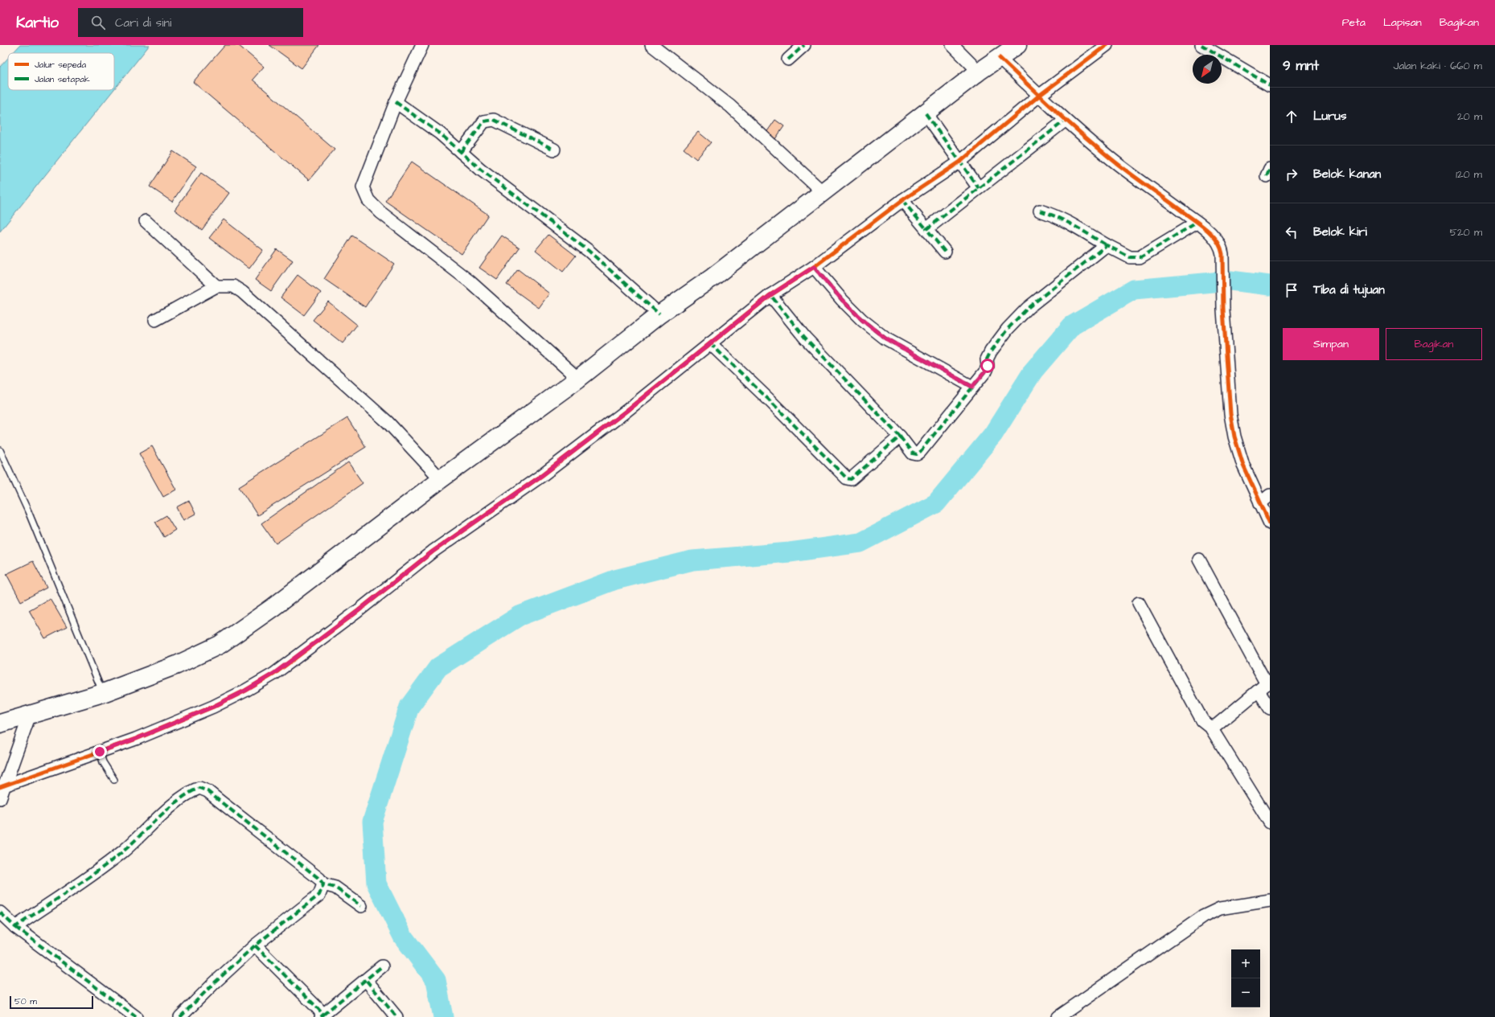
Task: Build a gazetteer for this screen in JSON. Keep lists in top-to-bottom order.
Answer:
{
  "legend": ["Jalur sepeda", "Jalan setapak"],
  "scale_bar": "50 m",
  "north": "bottom left",
  "page": {
    "header": "Kartio",
    "search": "Cari di sini",
    "nav": ["Peta", "Lapisan", "Bagikan"],
    "heading": ["9 mnt", "Jalan kaki · 660 m"],
    "list": [
      ["Lurus", "20 m"],
      ["Belok kanan", "120 m"],
      ["Belok kiri", "520 m"],
      "Tiba di tujuan"
    ],
    "buttons": ["Simpan", "Bagikan"],
    "map_buttons": ["+", "−"],
    "scale": "50 m"
  }
}
